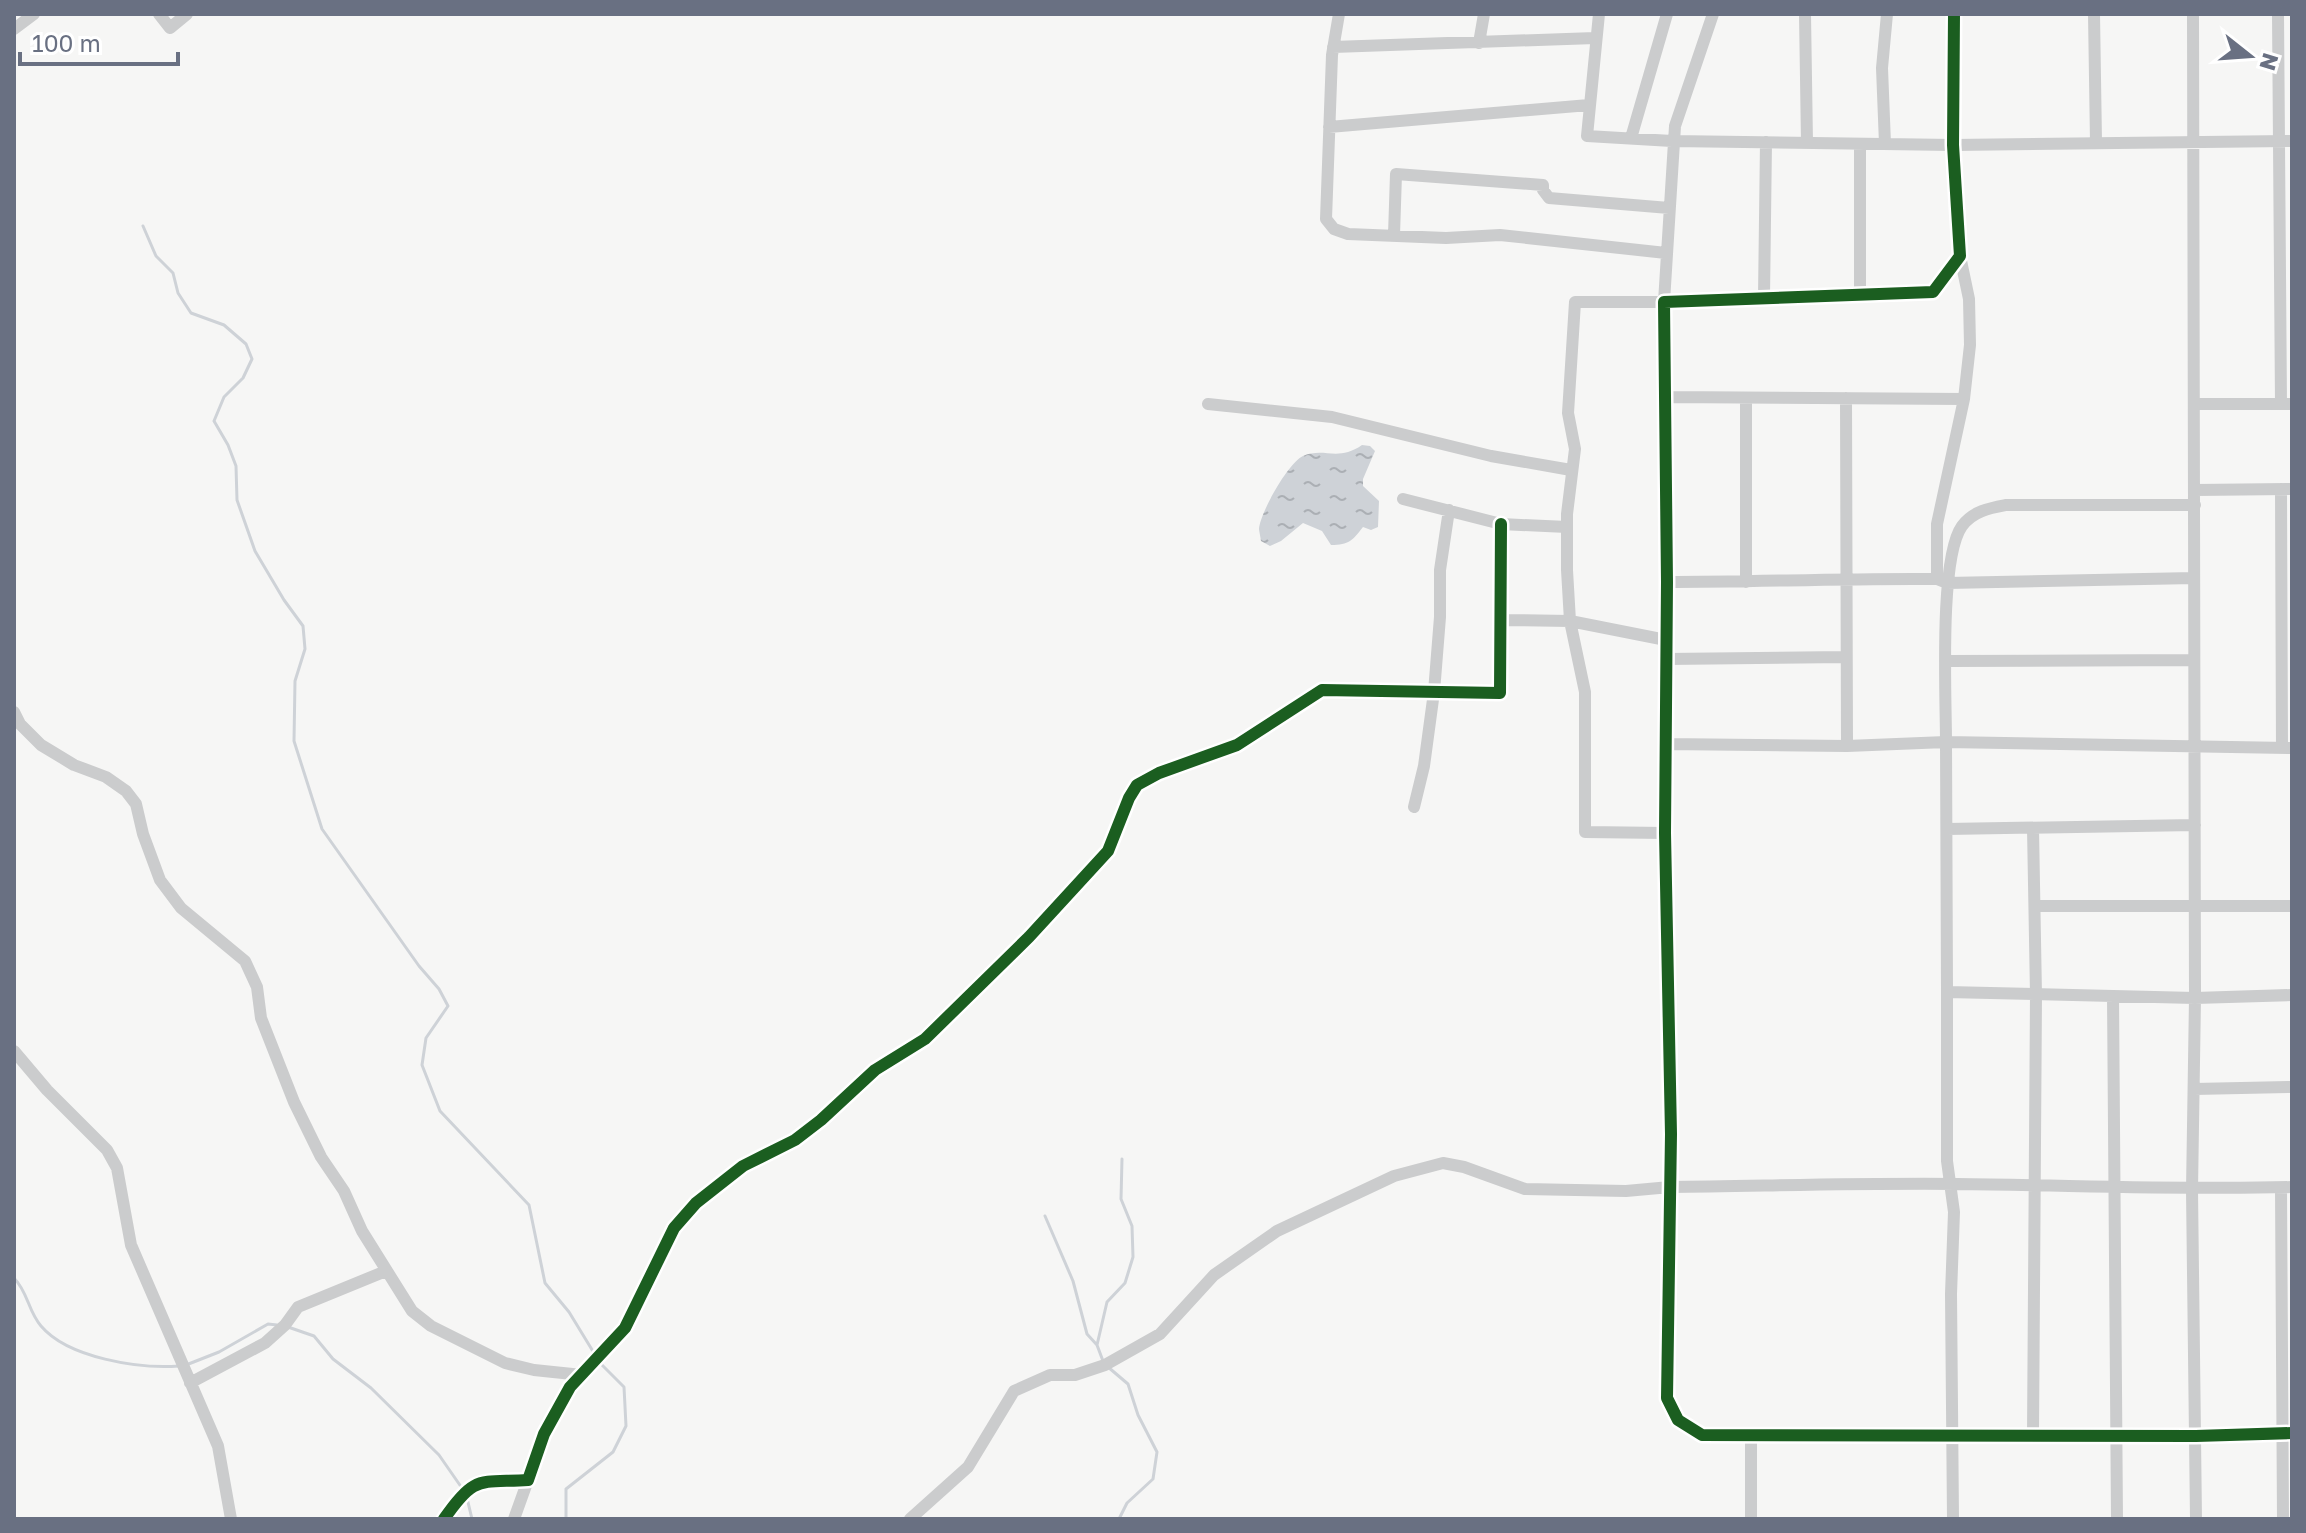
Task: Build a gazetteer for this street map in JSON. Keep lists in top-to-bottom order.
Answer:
{
  "scale_bar": "100 m",
  "north": "right"
}
